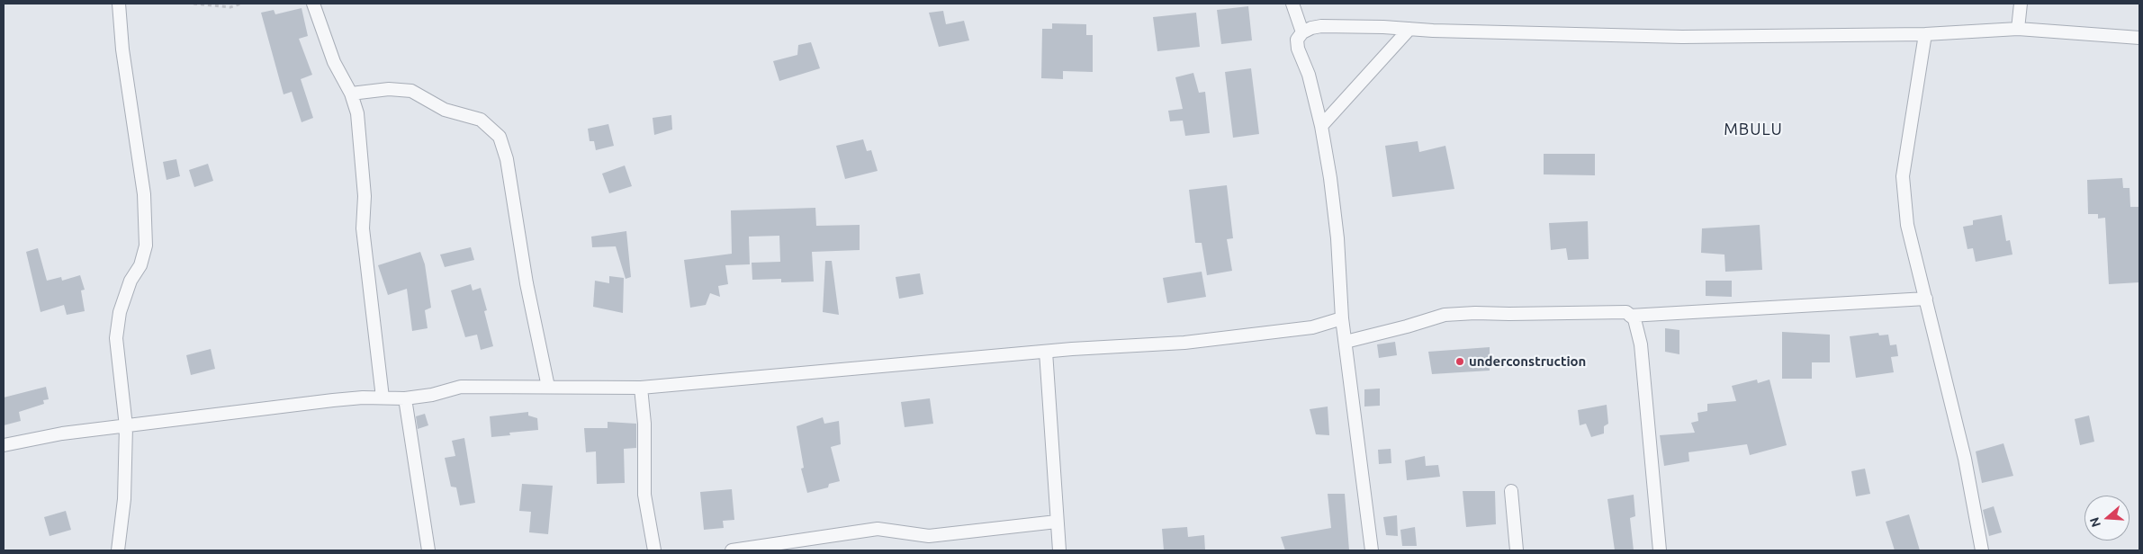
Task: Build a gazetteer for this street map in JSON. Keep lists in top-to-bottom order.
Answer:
{
  "districts": ["MBULU"],
  "places": ["underconstruction"],
  "north": "left"
}
